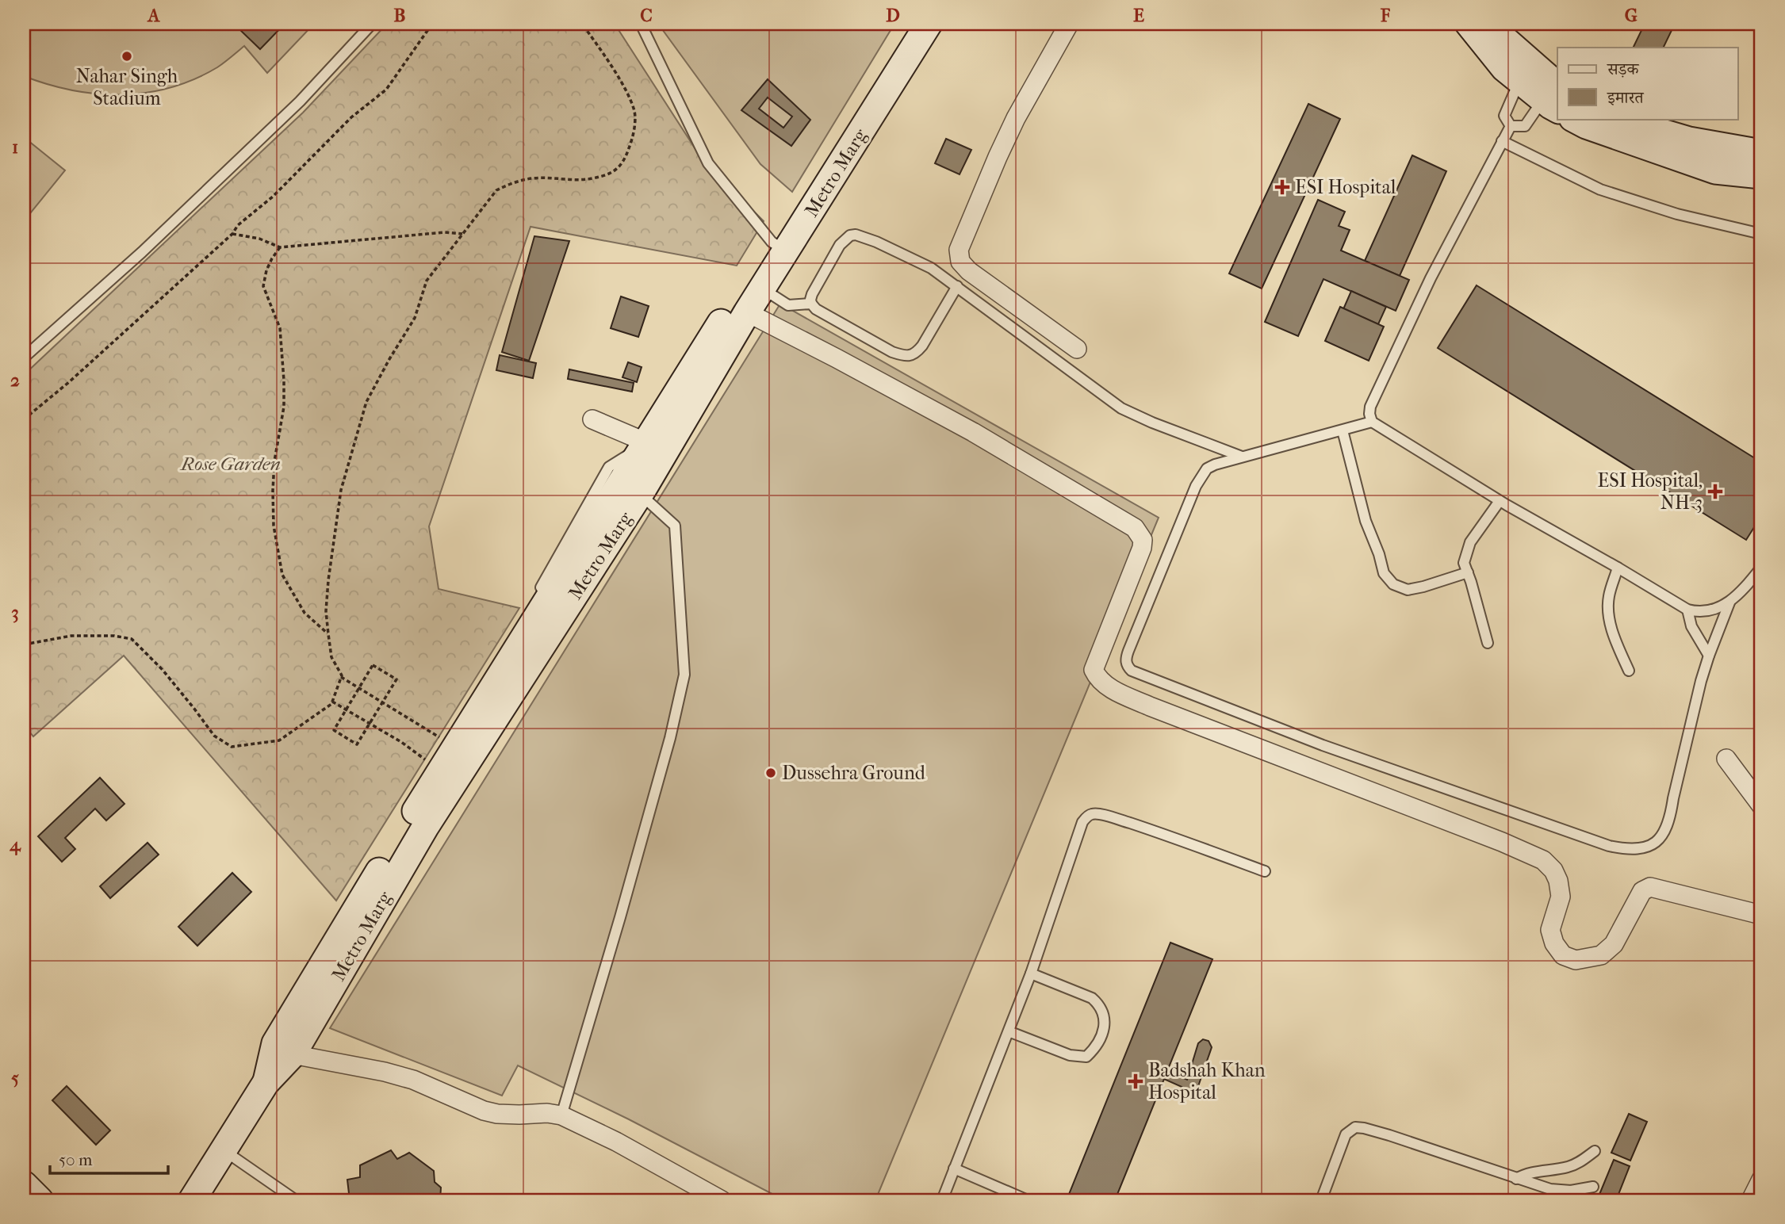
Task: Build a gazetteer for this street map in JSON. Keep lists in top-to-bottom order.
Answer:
{
  "streets": {
    "street": ["Metro Marg"]
  },
  "parks": ["Rose Garden"],
  "places": {
    "other": ["Nahar Singh Stadium", "Dussehra Ground"],
    "health": ["ESI Hospital", "ESI Hospital, NH-3", "Badshah Khan Hospital"]
  },
  "legend": ["सड़क", "इमारत"],
  "scale_bar": "50 m",
  "grid": {
    "columns": [
      "A",
      "B",
      "C",
      "D",
      "E",
      "F",
      "G"
    ],
    "rows": [
      "1",
      "2",
      "3",
      "4",
      "5"
    ]
  }
}
